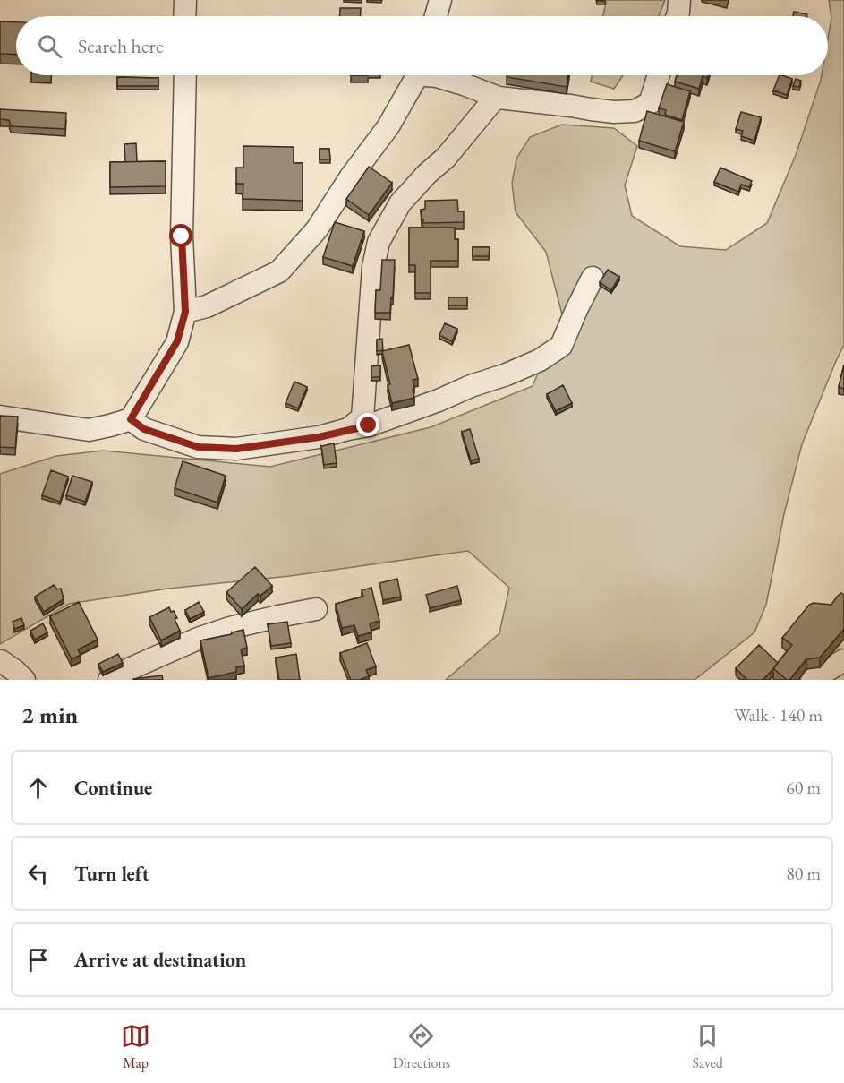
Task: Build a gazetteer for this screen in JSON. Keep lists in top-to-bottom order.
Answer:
{
  "page": {
    "search": "Search here",
    "heading": ["2 min", "Walk · 140 m"],
    "list": [
      ["Continue", "60 m"],
      ["Turn left", "80 m"],
      "Arrive at destination"
    ],
    "nav": ["Map", "Directions", "Saved"]
  }
}
